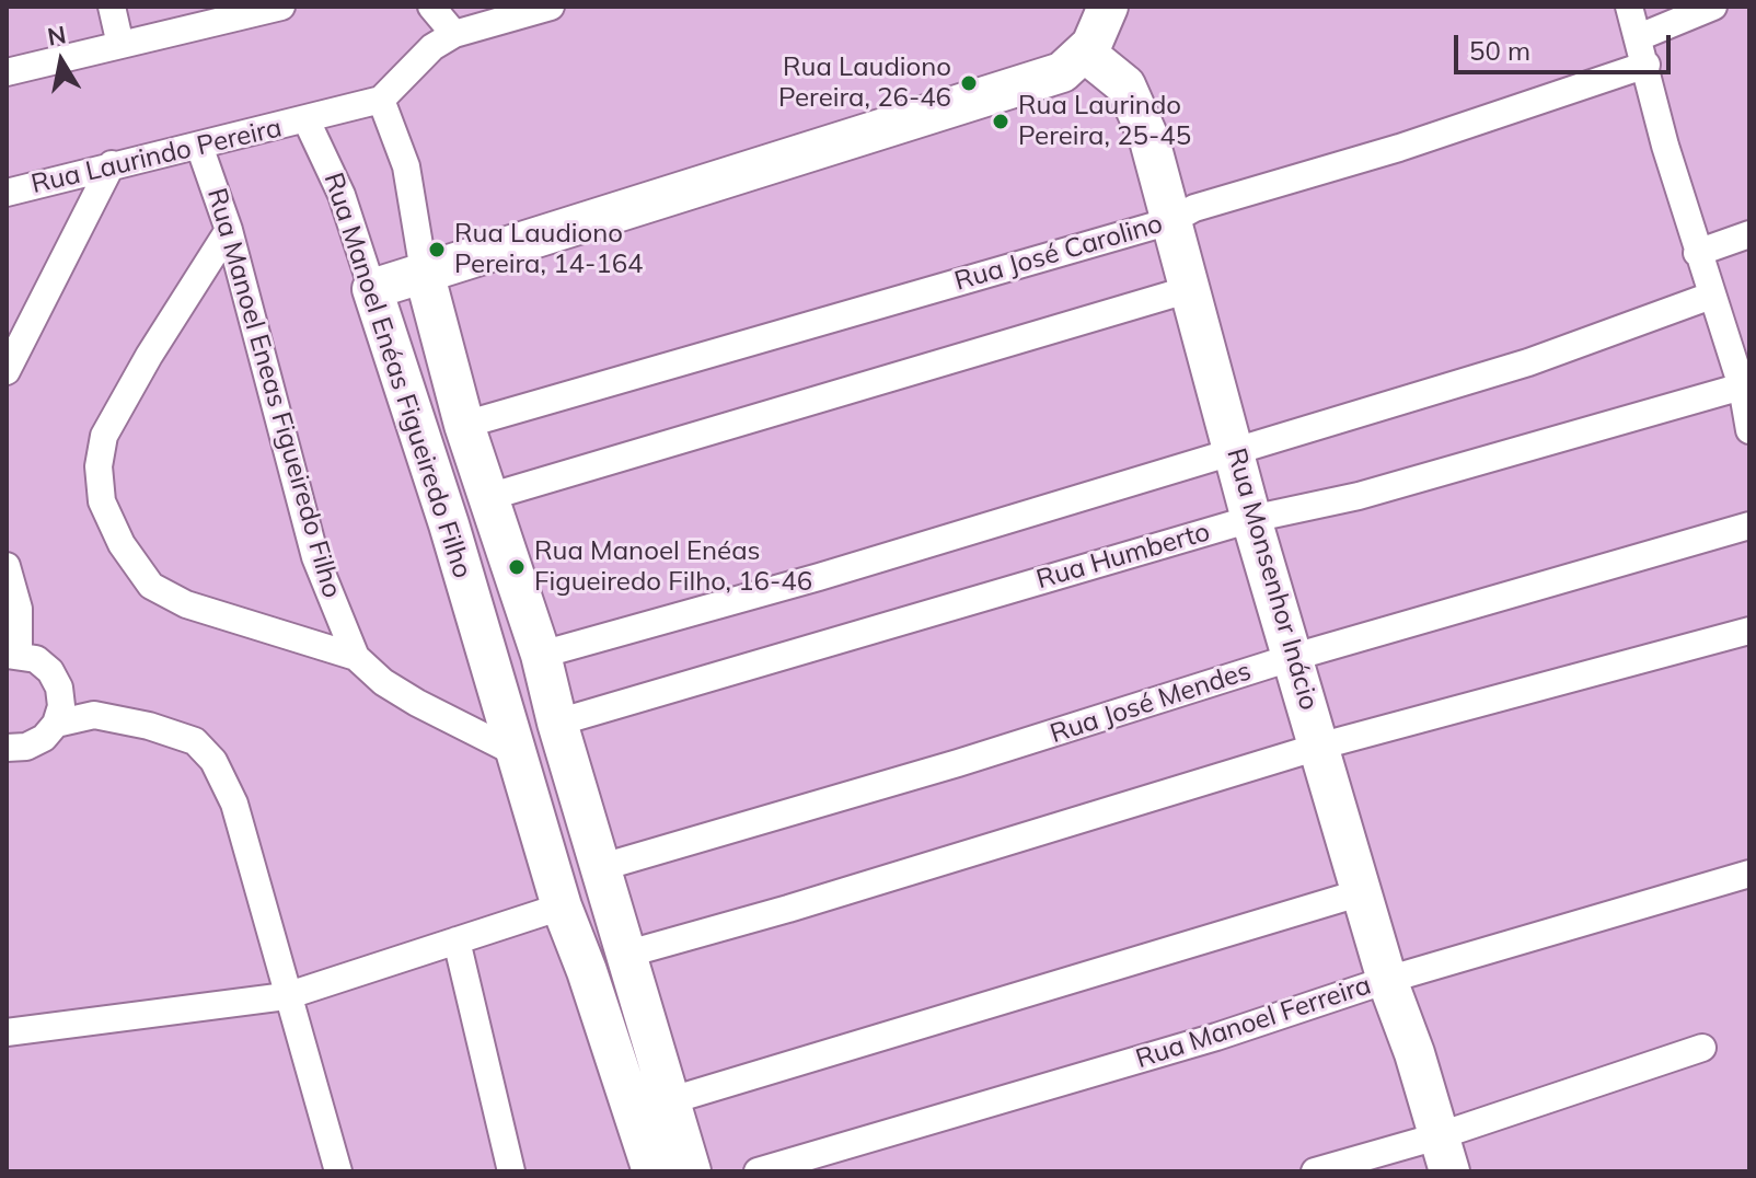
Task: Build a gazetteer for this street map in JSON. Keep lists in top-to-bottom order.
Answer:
{
  "streets": {
    "street": [
      "Rua Laurindo Pereira",
      "Rua José Carolino",
      "Rua Manoel Enéas Figueiredo Filho",
      "Rua Manoel Eneas Figueiredo Filho",
      "Rua Humberto",
      "Rua Monsenhor Inácio",
      "Rua José Mendes",
      "Rua Manoel Ferreira"
    ]
  },
  "crossings": [
    ["Rua Laurindo Pereira", "Rua Manoel Enéas Figueiredo Filho"],
    ["Rua Laurindo Pereira", "Rua Manoel Eneas Figueiredo Filho"],
    ["Rua José Carolino", "Rua Manoel Enéas Figueiredo Filho"],
    ["Rua José Carolino", "Rua Monsenhor Inácio"],
    ["Rua Manoel Enéas Figueiredo Filho", "Rua Manoel Eneas Figueiredo Filho"],
    ["Rua Manoel Enéas Figueiredo Filho", "Rua Humberto"],
    ["Rua Manoel Enéas Figueiredo Filho", "Rua José Mendes"],
    ["Rua Humberto", "Rua Monsenhor Inácio"],
    ["Rua Monsenhor Inácio", "Rua José Mendes"],
    ["Rua Monsenhor Inácio", "Rua Manoel Ferreira"]
  ],
  "places": [
    "Rua Laudiono Pereira, 26-46",
    "Rua Laurindo Pereira, 25-45",
    "Rua Laudiono Pereira, 14-164",
    "Rua Manoel Enéas Figueiredo Filho, 16-46"
  ],
  "scale_bar": "50 m",
  "north": "top"
}
